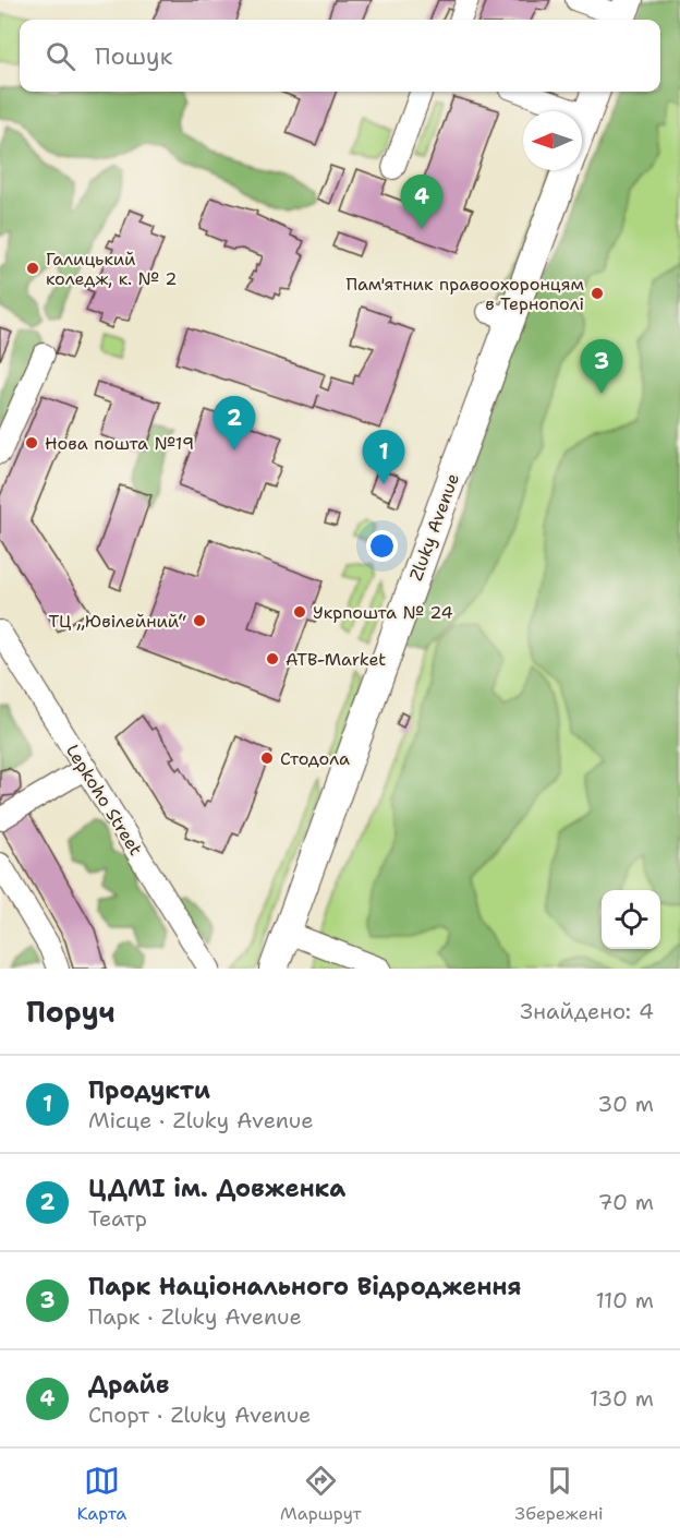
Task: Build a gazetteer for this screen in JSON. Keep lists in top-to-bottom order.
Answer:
{
  "streets": {
    "main road": ["Zluky Avenue"],
    "street": ["Lepkoho Street"]
  },
  "places": [
    "Галицький коледж, к. № 2",
    "Пам'ятник правоохоронцям в Тернополі",
    "Нова пошта №19",
    "Укрпошта № 24",
    "ТЦ „Ювілейний“",
    "ATB-Market",
    "Стодола"
  ],
  "north": "left",
  "page": {
    "search": "Пошук",
    "pins": [
      "4",
      "3",
      "2",
      "1"
    ],
    "heading": ["Поруч", "Знайдено: 4"],
    "list": [
      {
        "mark": "1",
        "name": "Продукти",
        "note": "Місце · Zluky Avenue",
        "value": "30 m"
      },
      {
        "mark": "2",
        "name": "ЦДМІ ім. Довженка",
        "note": "Театр",
        "value": "70 m"
      },
      {
        "mark": "3",
        "name": "Парк Національного Відродження",
        "note": "Парк · Zluky Avenue",
        "value": "110 m"
      },
      {
        "mark": "4",
        "name": "Драйв",
        "note": "Спорт · Zluky Avenue",
        "value": "130 m"
      }
    ],
    "nav": ["Карта", "Маршрут", "Збережені"]
  }
}
